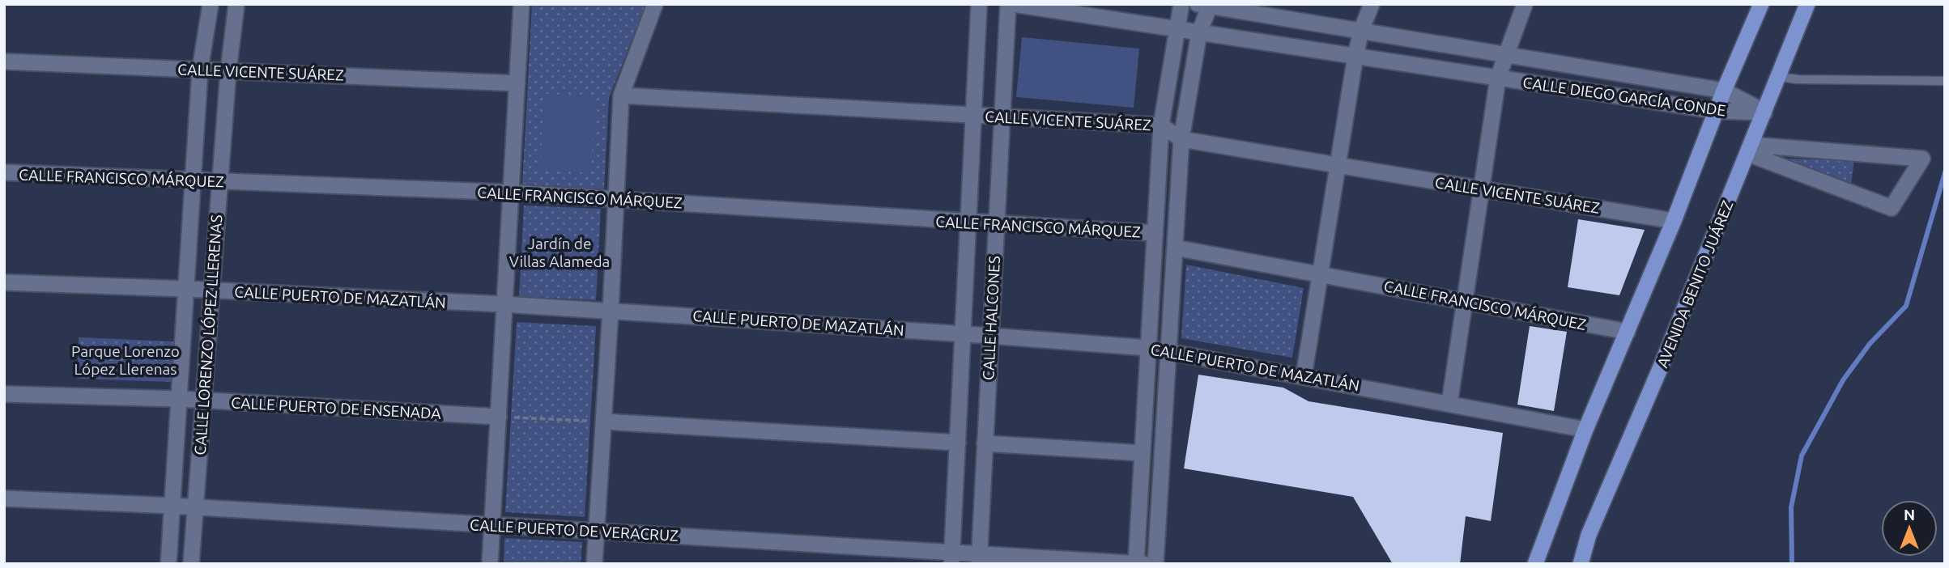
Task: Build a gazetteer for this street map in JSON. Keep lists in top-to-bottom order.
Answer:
{
  "streets": {
    "main road": ["AVENIDA BENITO JUÁREZ"],
    "street": [
      "CALLE VICENTE SUÁREZ",
      "CALLE DIEGO GARCÍA CONDE",
      "CALLE FRANCISCO MÁRQUEZ",
      "CALLE PUERTO DE MAZATLÁN",
      "CALLE HALCONES",
      "CALLE LORENZO LÓPEZ LLERENAS",
      "CALLE PUERTO DE ENSENADA",
      "CALLE PUERTO DE VERACRUZ"
    ]
  },
  "crossings": [
    ["CALLE VICENTE SUÁREZ", "CALLE HALCONES"],
    ["CALLE VICENTE SUÁREZ", "CALLE LORENZO LÓPEZ LLERENAS"],
    ["CALLE DIEGO GARCÍA CONDE", "AVENIDA BENITO JUÁREZ"],
    ["CALLE FRANCISCO MÁRQUEZ", "CALLE HALCONES"],
    ["CALLE FRANCISCO MÁRQUEZ", "CALLE LORENZO LÓPEZ LLERENAS"],
    ["CALLE PUERTO DE MAZATLÁN", "CALLE HALCONES"],
    ["CALLE PUERTO DE MAZATLÁN", "CALLE LORENZO LÓPEZ LLERENAS"],
    ["CALLE HALCONES", "CALLE PUERTO DE VERACRUZ"],
    ["CALLE LORENZO LÓPEZ LLERENAS", "CALLE PUERTO DE ENSENADA"],
    ["CALLE LORENZO LÓPEZ LLERENAS", "CALLE PUERTO DE VERACRUZ"]
  ],
  "parks": ["Jardín de Villas Alameda", "Parque Lorenzo López Llerenas"],
  "north": "top"
}
